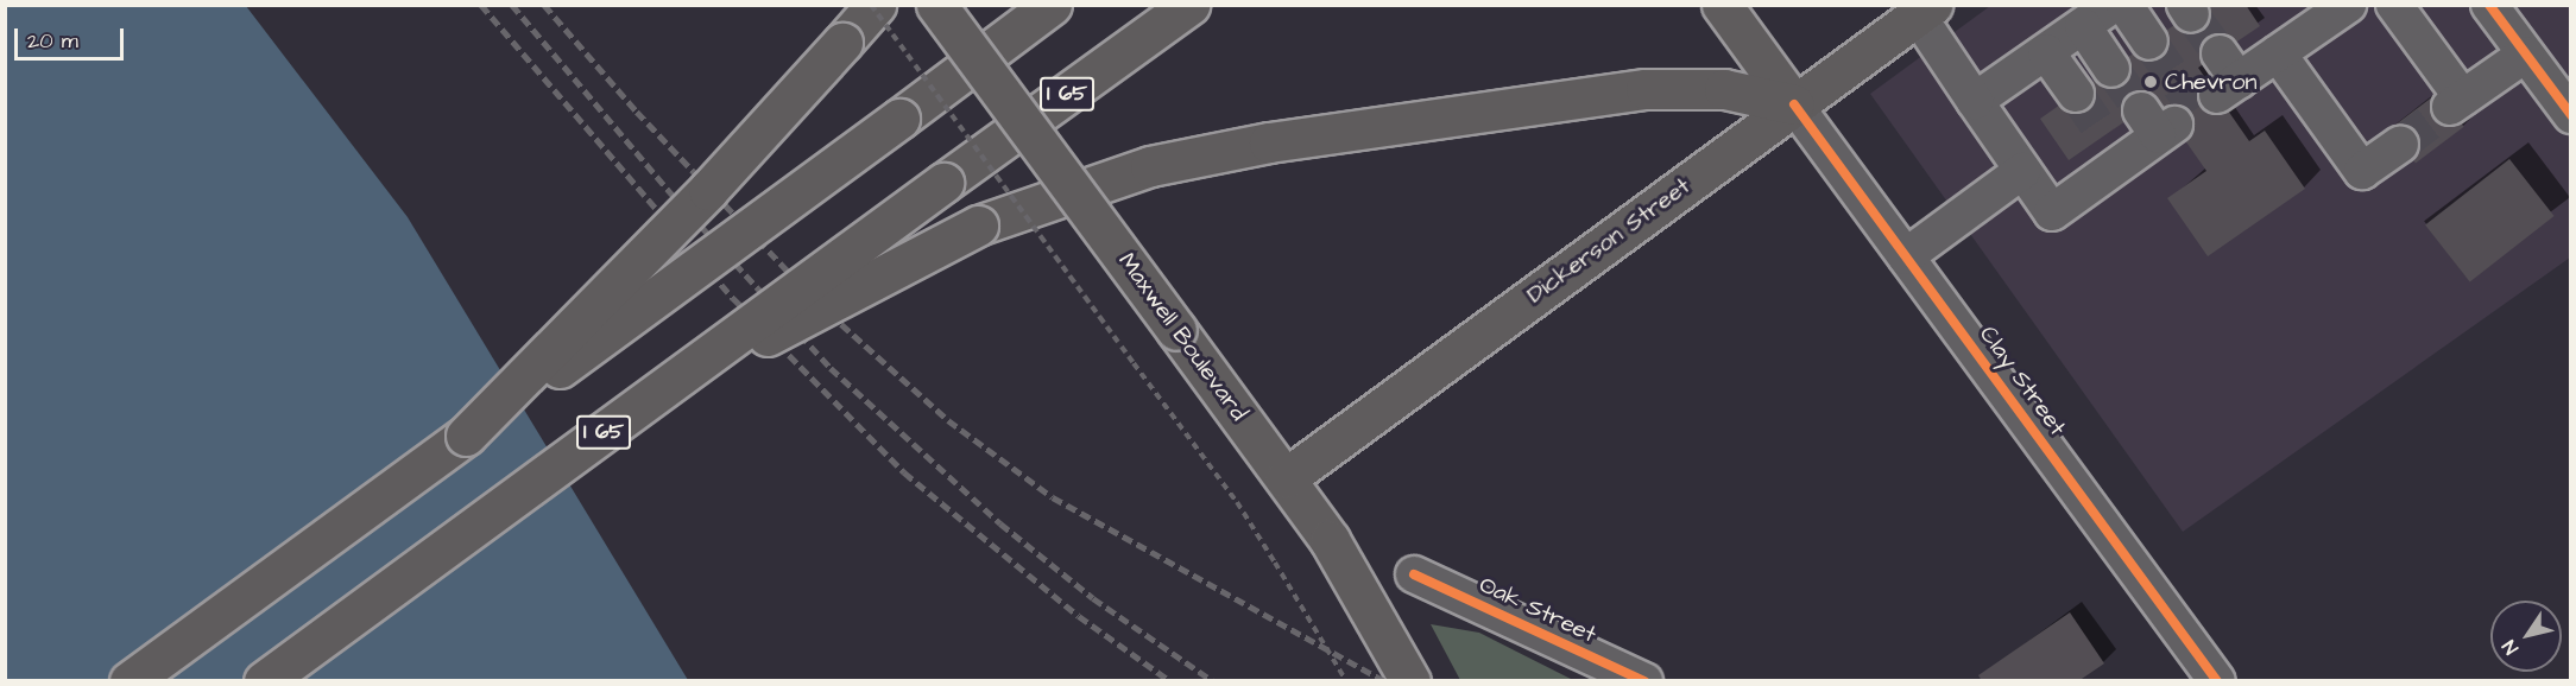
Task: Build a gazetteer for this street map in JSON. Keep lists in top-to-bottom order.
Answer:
{
  "streets": {
    "main road": [
      "I 65",
      "Dickerson Street",
      "Maxwell Boulevard",
      "Clay Street"
    ],
    "street": ["Oak Street"]
  },
  "crossings": [
    ["Dickerson Street", "Maxwell Boulevard"],
    ["Dickerson Street", "Clay Street"]
  ],
  "places": ["Chevron"],
  "scale_bar": "20 m",
  "north": "bottom left"
}
